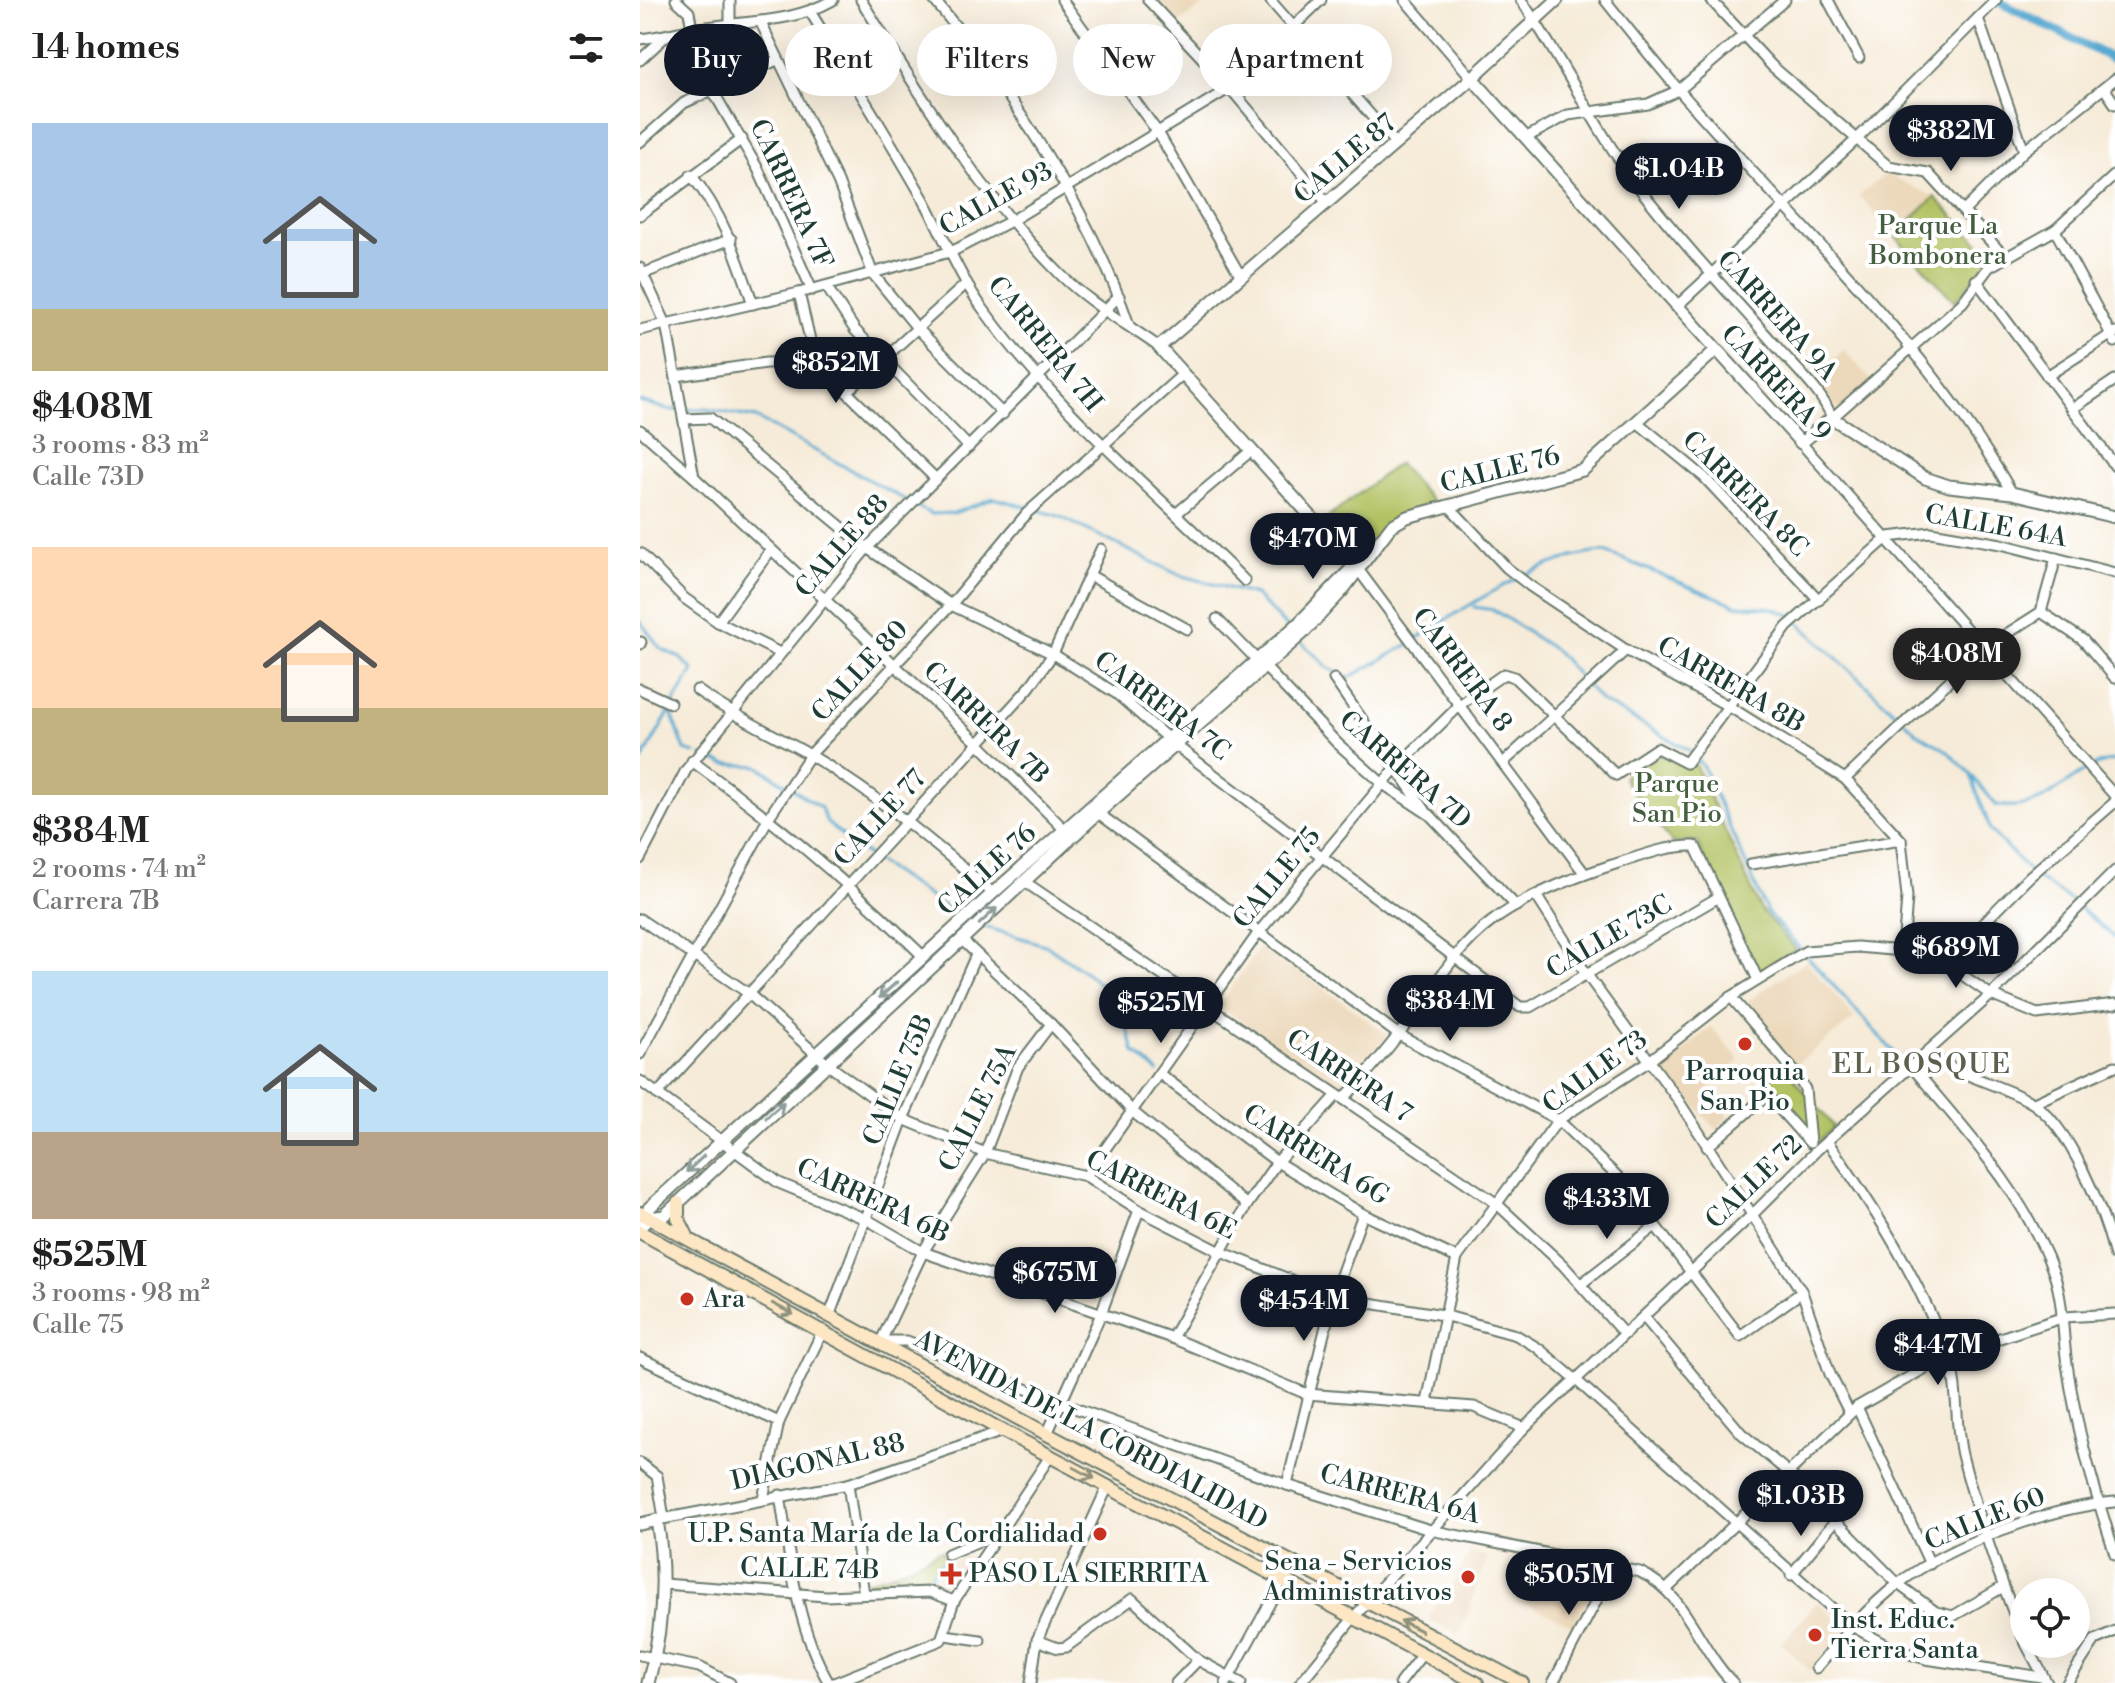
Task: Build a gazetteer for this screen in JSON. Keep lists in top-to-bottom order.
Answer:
{
  "streets": {
    "main road": ["AVENIDA DE LA CORDIALIDAD"],
    "street": [
      "CALLE 87",
      "CARRERA 7F",
      "CALLE 93",
      "CARRERA 9A",
      "CARRERA 7H",
      "CARRERA 9",
      "CALLE 76",
      "CARRERA 8C",
      "CALLE 64A",
      "CALLE 88",
      "CARRERA 8",
      "CALLE 80",
      "CARRERA 8B",
      "CARRERA 7C",
      "CARRERA 7B",
      "CARRERA 7D",
      "CALLE 77",
      "CALLE 75",
      "CALLE 73C",
      "CALLE 73",
      "CARRERA 7",
      "CALLE 75B",
      "CALLE 75A",
      "CARRERA 6G",
      "CALLE 72",
      "CARRERA 6E",
      "CARRERA 6B",
      "DIAGONAL 88",
      "CARRERA 6A",
      "CALLE 60",
      "CALLE 74B"
    ]
  },
  "crossings": [
    ["CALLE 87", "CARRERA 9A"],
    ["CALLE 87", "CARRERA 9"],
    ["CALLE 87", "CARRERA 8"],
    ["CARRERA 7F", "CALLE 93"],
    ["CALLE 93", "CARRERA 7H"],
    ["CALLE 93", "CARRERA 8"],
    ["CARRERA 7H", "CALLE 88"],
    ["CARRERA 7H", "CALLE 80"],
    ["CARRERA 9", "CALLE 76"],
    ["CARRERA 9", "CALLE 64A"],
    ["CALLE 76", "CARRERA 8C"],
    ["CALLE 76", "CARRERA 8"],
    ["CALLE 76", "CARRERA 8B"],
    ["CALLE 76", "CARRERA 7C"],
    ["CALLE 76", "CARRERA 7B"],
    ["CALLE 76", "CARRERA 7D"],
    ["CALLE 76", "CARRERA 7"],
    ["CALLE 76", "CARRERA 6E"],
    ["CALLE 76", "CARRERA 6B"],
    ["CALLE 76", "AVENIDA DE LA CORDIALIDAD"],
    ["CARRERA 8C", "CALLE 64A"],
    ["CALLE 64A", "CARRERA 8B"],
    ["CALLE 64A", "CALLE 75"],
    ["CALLE 88", "CARRERA 8"],
    ["CALLE 88", "CARRERA 7C"],
    ["CALLE 88", "CARRERA 7B"],
    ["CARRERA 8", "CALLE 80"],
    ["CARRERA 8", "CALLE 75"],
    ["CALLE 80", "CARRERA 7C"],
    ["CALLE 80", "CARRERA 7B"],
    ["CALLE 80", "CARRERA 6E"],
    ["CARRERA 7C", "CALLE 77"],
    ["CARRERA 7C", "CALLE 75"],
    ["CARRERA 7C", "CALLE 73C"],
    ["CARRERA 7B", "CALLE 77"],
    ["CARRERA 7D", "CALLE 75"],
    ["CALLE 77", "CARRERA 6E"],
    ["CALLE 77", "CARRERA 6B"],
    ["CALLE 75", "CARRERA 7"],
    ["CALLE 75", "CARRERA 6G"],
    ["CALLE 75", "CARRERA 6E"],
    ["CALLE 73", "CARRERA 7"],
    ["CALLE 73", "CARRERA 6G"],
    ["CALLE 73", "CARRERA 6E"],
    ["CALLE 73", "CARRERA 6B"],
    ["CARRERA 7", "CALLE 72"],
    ["CALLE 75B", "CARRERA 6E"],
    ["CALLE 75B", "CARRERA 6B"],
    ["CALLE 75B", "AVENIDA DE LA CORDIALIDAD"],
    ["CALLE 75A", "CARRERA 6E"],
    ["CALLE 75A", "CARRERA 6B"],
    ["CALLE 75A", "AVENIDA DE LA CORDIALIDAD"],
    ["CALLE 75A", "CARRERA 6A"],
    ["CALLE 72", "CARRERA 6E"],
    ["CALLE 72", "CARRERA 6B"],
    ["CALLE 72", "AVENIDA DE LA CORDIALIDAD"],
    ["CALLE 72", "CARRERA 6A"],
    ["CARRERA 6E", "CALLE 60"],
    ["AVENIDA DE LA CORDIALIDAD", "DIAGONAL 88"],
    ["AVENIDA DE LA CORDIALIDAD", "CARRERA 6A"]
  ],
  "districts": ["EL BOSQUE"],
  "parks": ["Parque La Bombonera", "Parque San Pio"],
  "places": {
    "other": [
      "Parroquia San Pio",
      "Ara",
      "U.P. Santa María de la Cordialidad",
      "Sena - Servicios Administrativos",
      "Inst. Educ. Tierra Santa"
    ],
    "health": ["PASO LA SIERRITA"]
  },
  "page": {
    "heading": "14 homes",
    "chip": [
      "Buy",
      "Rent",
      "Filters",
      "New",
      "Apartment"
    ],
    "list": [
      {
        "name": "$408M",
        "note": "3 rooms · 83 m² · Calle 73D"
      },
      {
        "name": "$384M",
        "note": "2 rooms · 74 m² · Carrera 7B"
      },
      {
        "name": "$525M",
        "note": "3 rooms · 98 m² · Calle 75"
      }
    ],
    "price": [
      "$382M",
      "$1.04B",
      "$852M",
      "$470M",
      "$408M",
      "$689M",
      "$384M",
      "$525M",
      "$433M",
      "$675M",
      "$454M",
      "$447M",
      "$1.03B",
      "$505M"
    ]
  }
}
